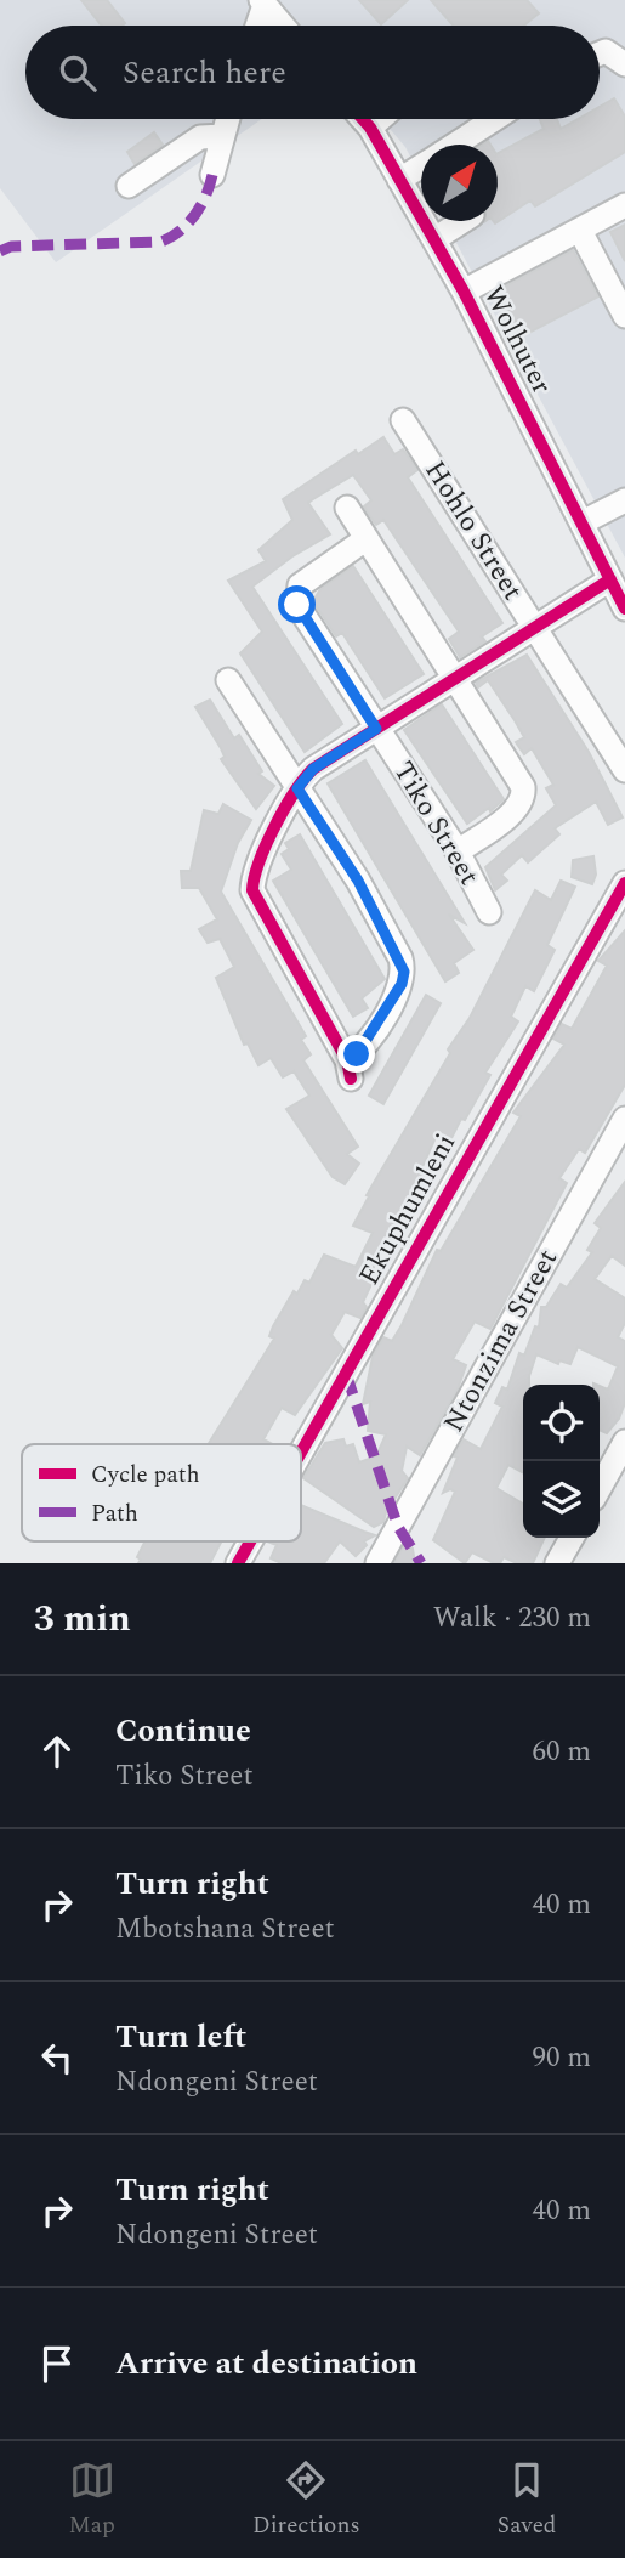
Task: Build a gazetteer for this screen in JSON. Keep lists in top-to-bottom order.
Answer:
{
  "streets": {
    "street": [
      "Wolhuter",
      "Hohlo Street",
      "Tiko Street",
      "Ekuphumleni",
      "Ntonzima Street"
    ]
  },
  "legend": ["Cycle path", "Path"],
  "north": "top right",
  "page": {
    "search": "Search here",
    "heading": ["3 min", "Walk · 230 m"],
    "list": [
      ["Continue", "Tiko Street", "60 m"],
      ["Turn right", "Mbotshana Street", "40 m"],
      ["Turn left", "Ndongeni Street", "90 m"],
      ["Turn right", "Ndongeni Street", "40 m"],
      "Arrive at destination"
    ],
    "nav": ["Map", "Directions", "Saved"]
  }
}
